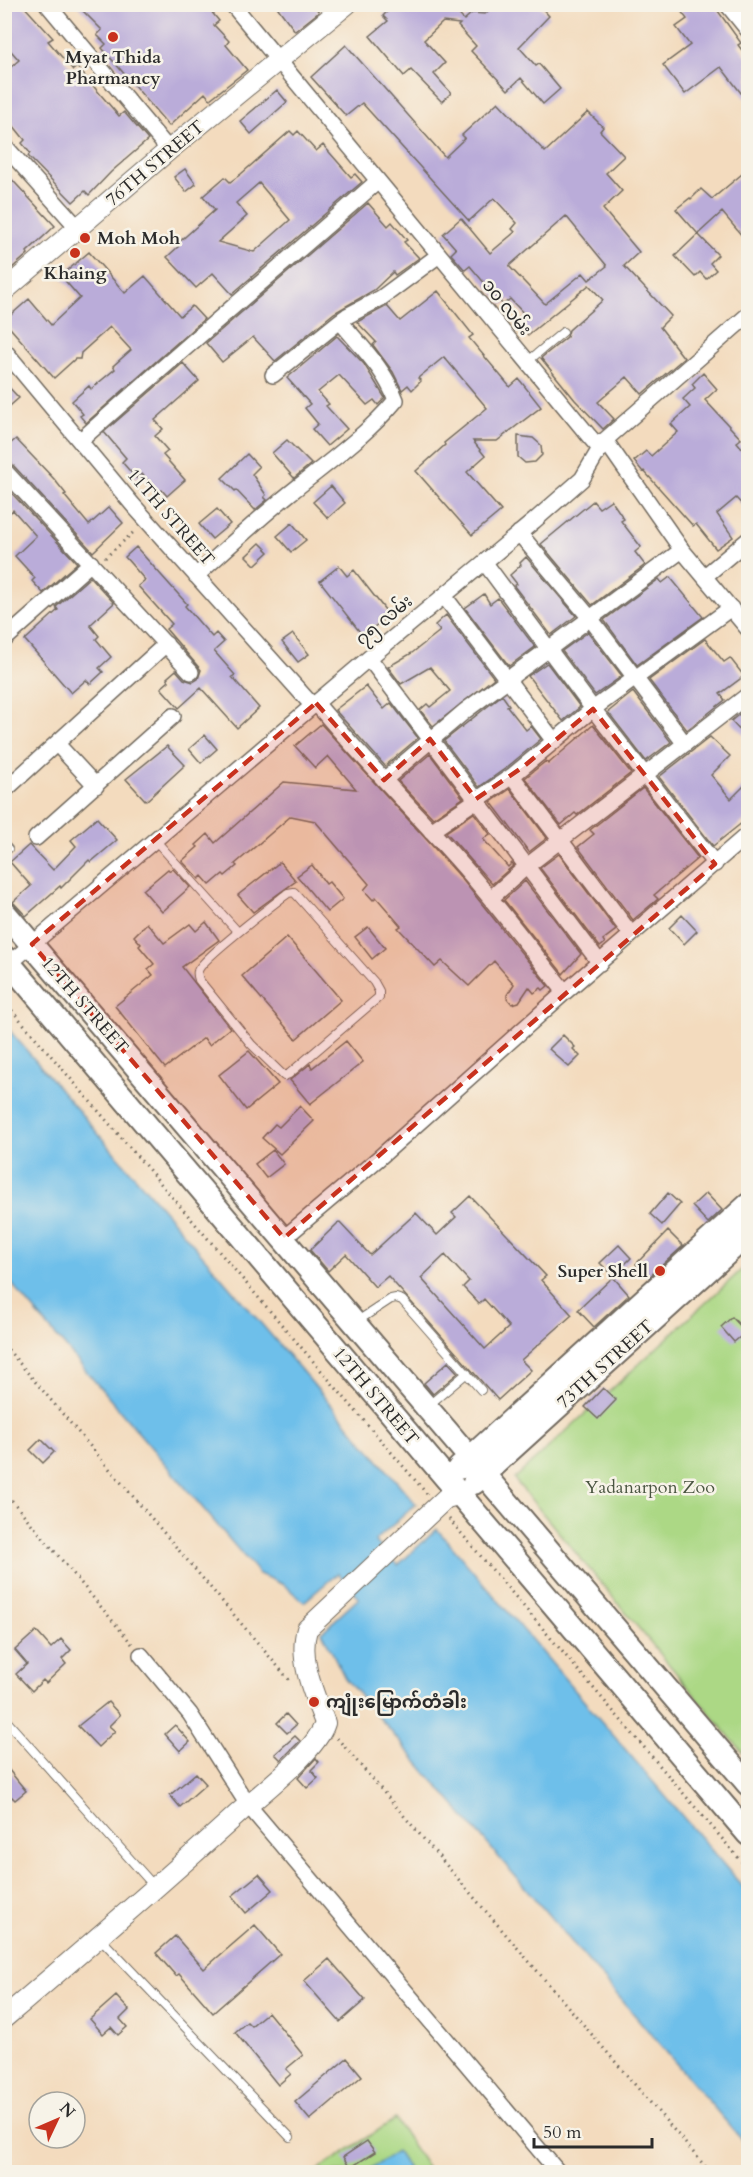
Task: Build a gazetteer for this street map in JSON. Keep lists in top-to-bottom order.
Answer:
{
  "streets": {
    "main road": ["12TH STREET", "73TH STREET"],
    "street": [
      "76TH STREET",
      "၁၀ လမ်း",
      "11TH STREET",
      "၇၅ လမ်း"
    ]
  },
  "crossings": [
    ["76TH STREET", "၁၀ လမ်း"],
    ["၁၀ လမ်း", "၇၅ လမ်း"],
    ["11TH STREET", "၇၅ လမ်း"],
    ["၇၅ လမ်း", "12TH STREET"],
    ["12TH STREET", "73TH STREET"]
  ],
  "parks": ["Yadanarpon Zoo"],
  "places": [
    "Myat Thida Pharmancy",
    "Moh Moh",
    "Khaing",
    "Super Shell",
    "ကျုံးမြောက်တံခါး"
  ],
  "scale_bar": "50 m",
  "north": "top right"
}
